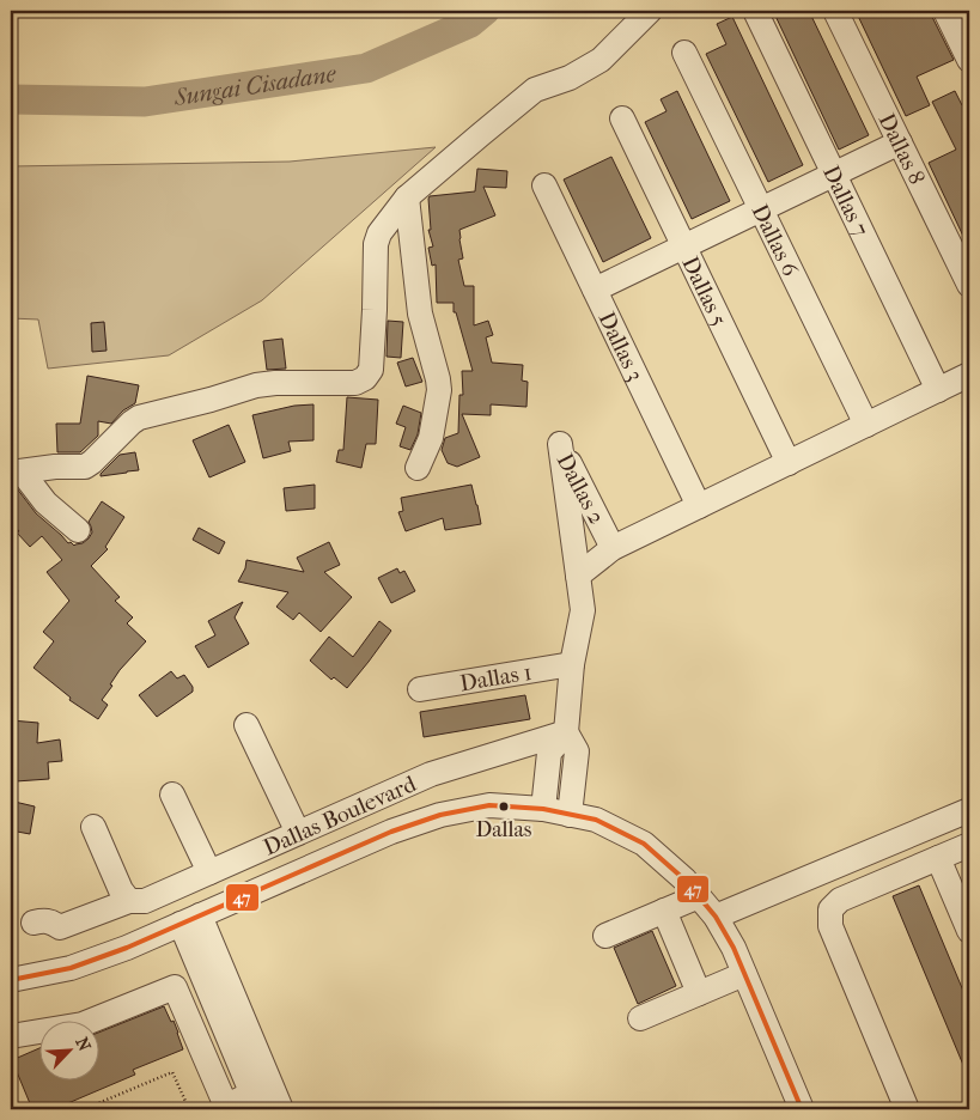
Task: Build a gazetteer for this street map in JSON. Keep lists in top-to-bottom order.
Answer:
{
  "streets": {
    "street": [
      "Dallas 8",
      "Dallas 7",
      "Dallas 6",
      "Dallas 5",
      "Dallas 3",
      "Dallas 2",
      "Dallas 1",
      "Dallas Boulevard"
    ]
  },
  "water": ["Sungai Cisadane"],
  "places": ["Dallas"],
  "lines": ["transit line 47"],
  "north": "top right"
}
